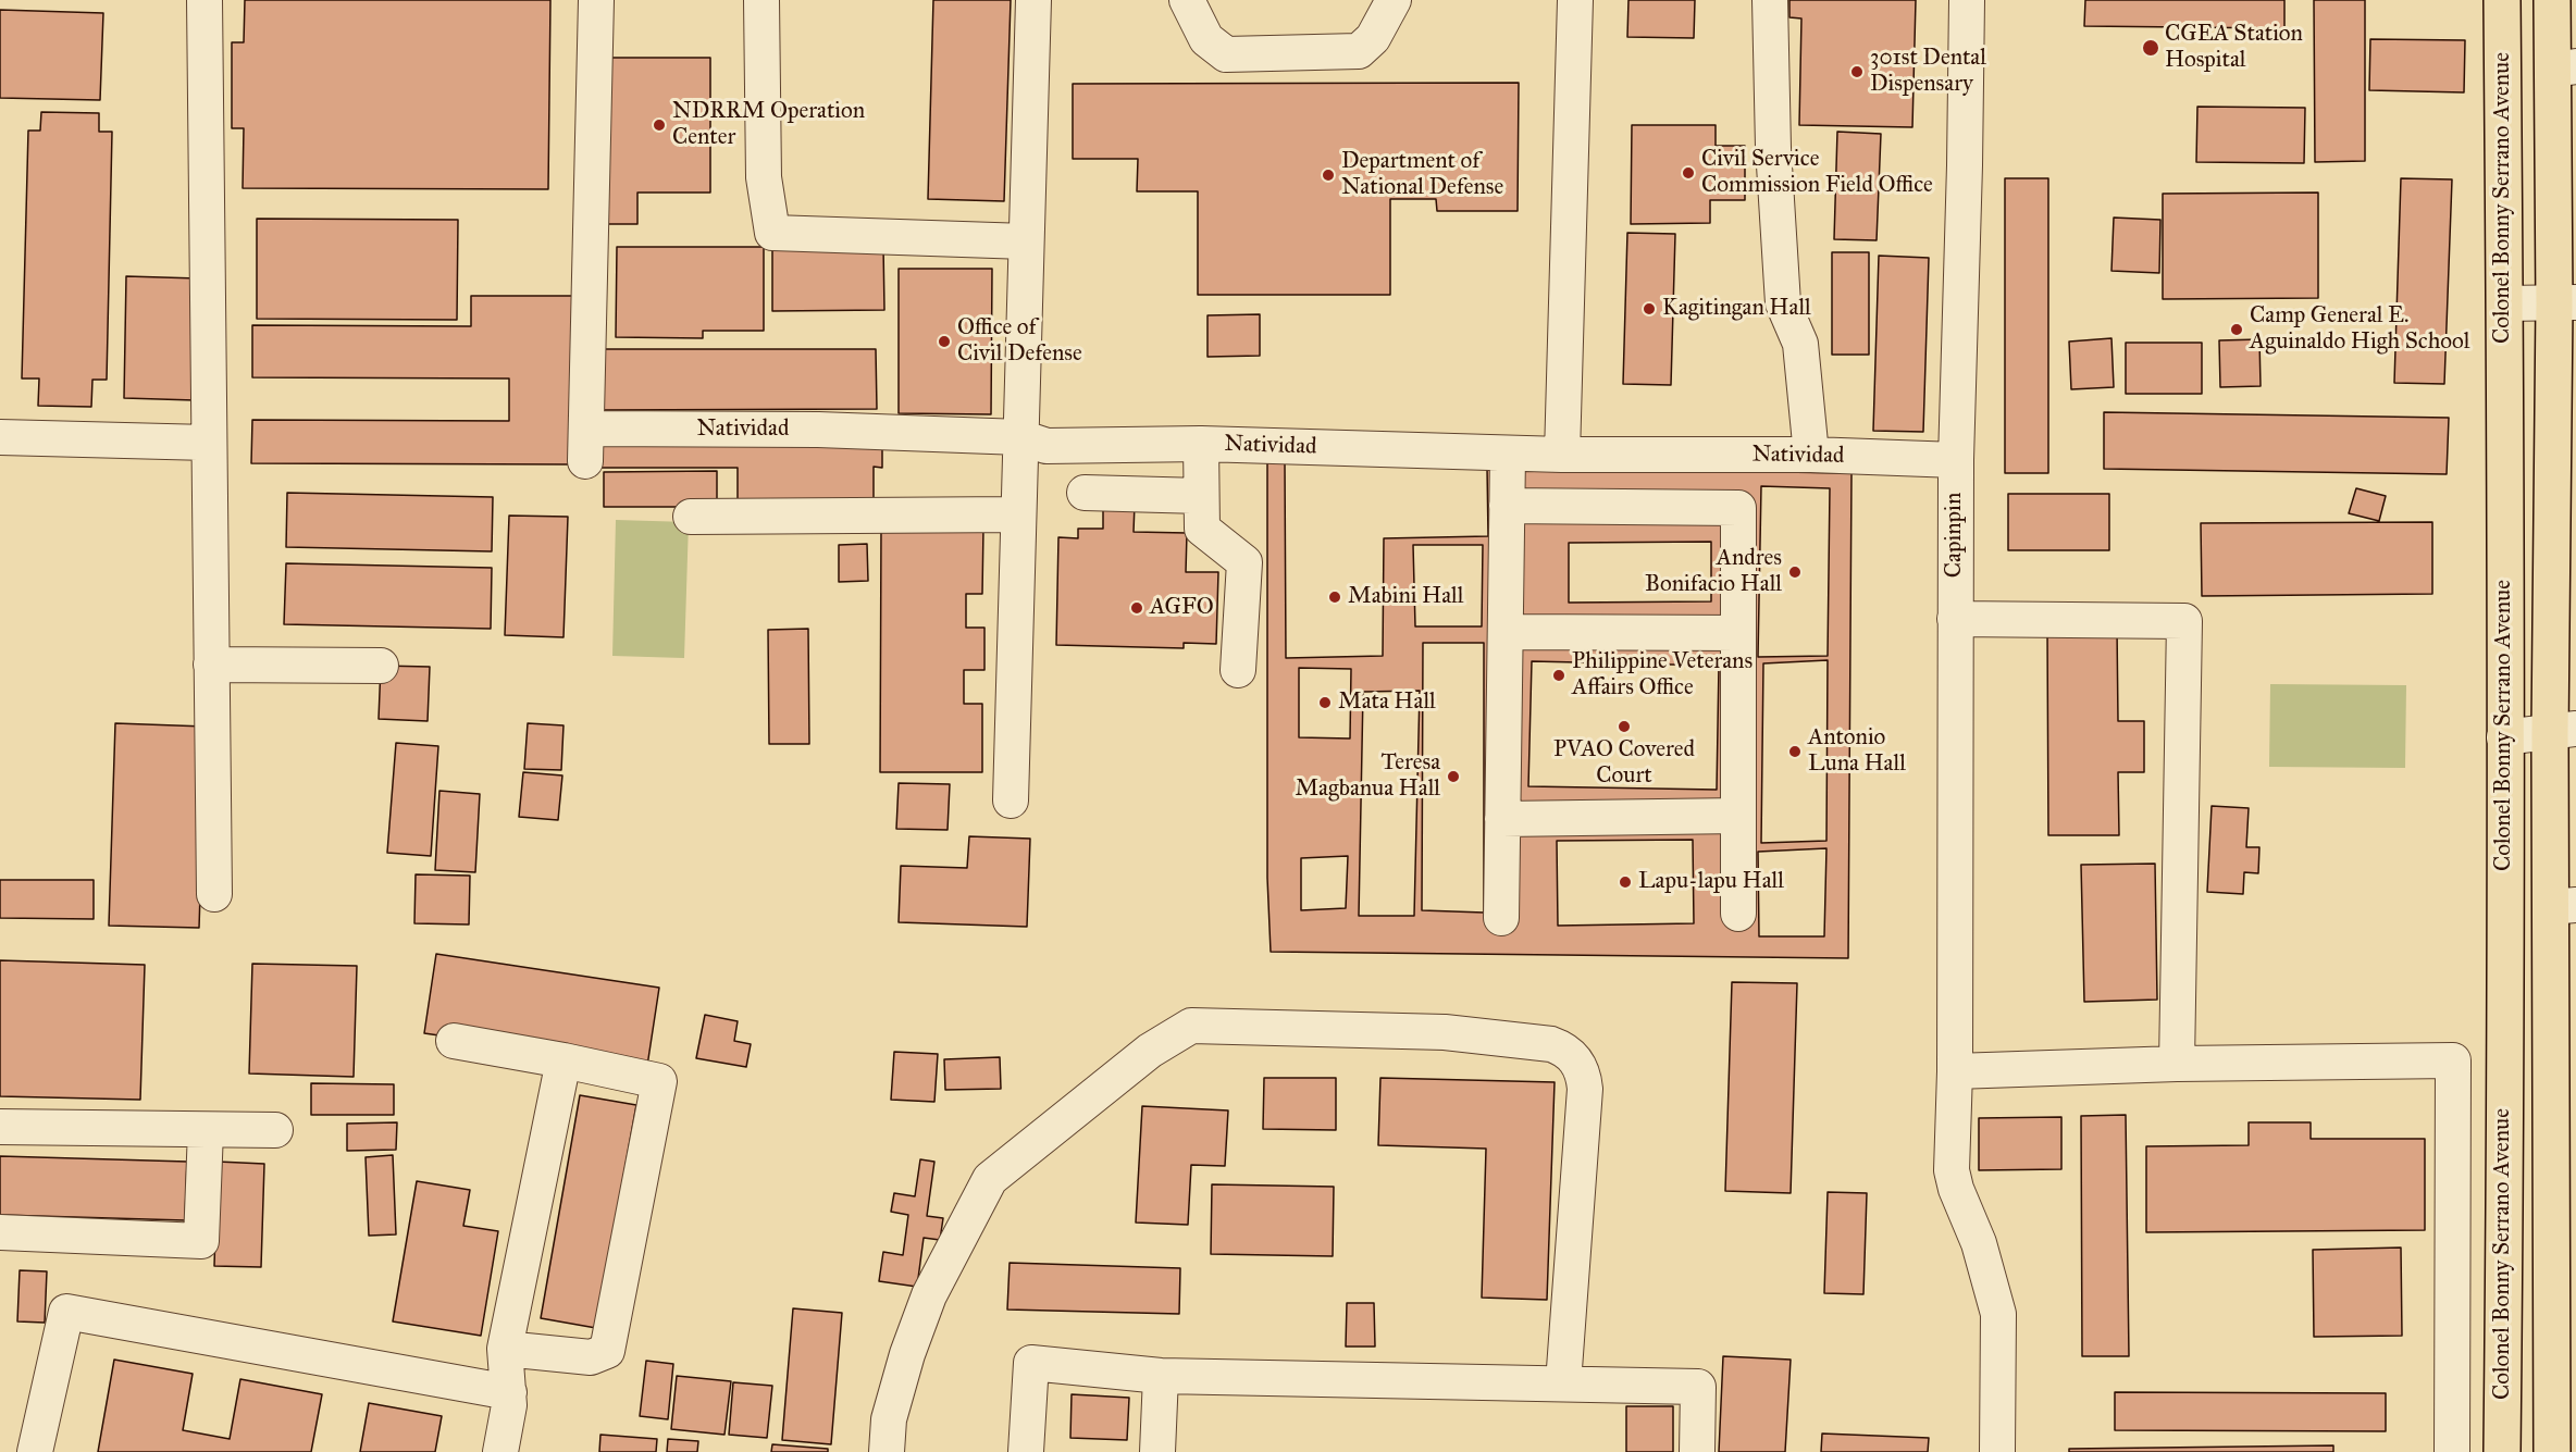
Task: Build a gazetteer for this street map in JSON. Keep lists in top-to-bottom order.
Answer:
{
  "streets": {
    "main road": ["Colonel Bonny Serrano Avenue"],
    "street": ["Natividad", "Capinpin"]
  },
  "crossings": [
    ["Natividad", "Capinpin"]
  ],
  "places": [
    "CGEA Station Hospital",
    "301st Dental Dispensary",
    "NDRRM Operation Center",
    "Civil Service Commission Field Office",
    "Department of National Defense",
    "Kagitingan Hall",
    "Camp General E. Aguinaldo High School",
    "Office of Civil Defense",
    "Andres Bonifacio Hall",
    "Mabini Hall",
    "AGFO",
    "Philippine Veterans Affairs Office",
    "Mata Hall",
    "PVAO Covered Court",
    "Antonio Luna Hall",
    "Teresa Magbanua Hall",
    "Lapu-lapu Hall"
  ]
}
